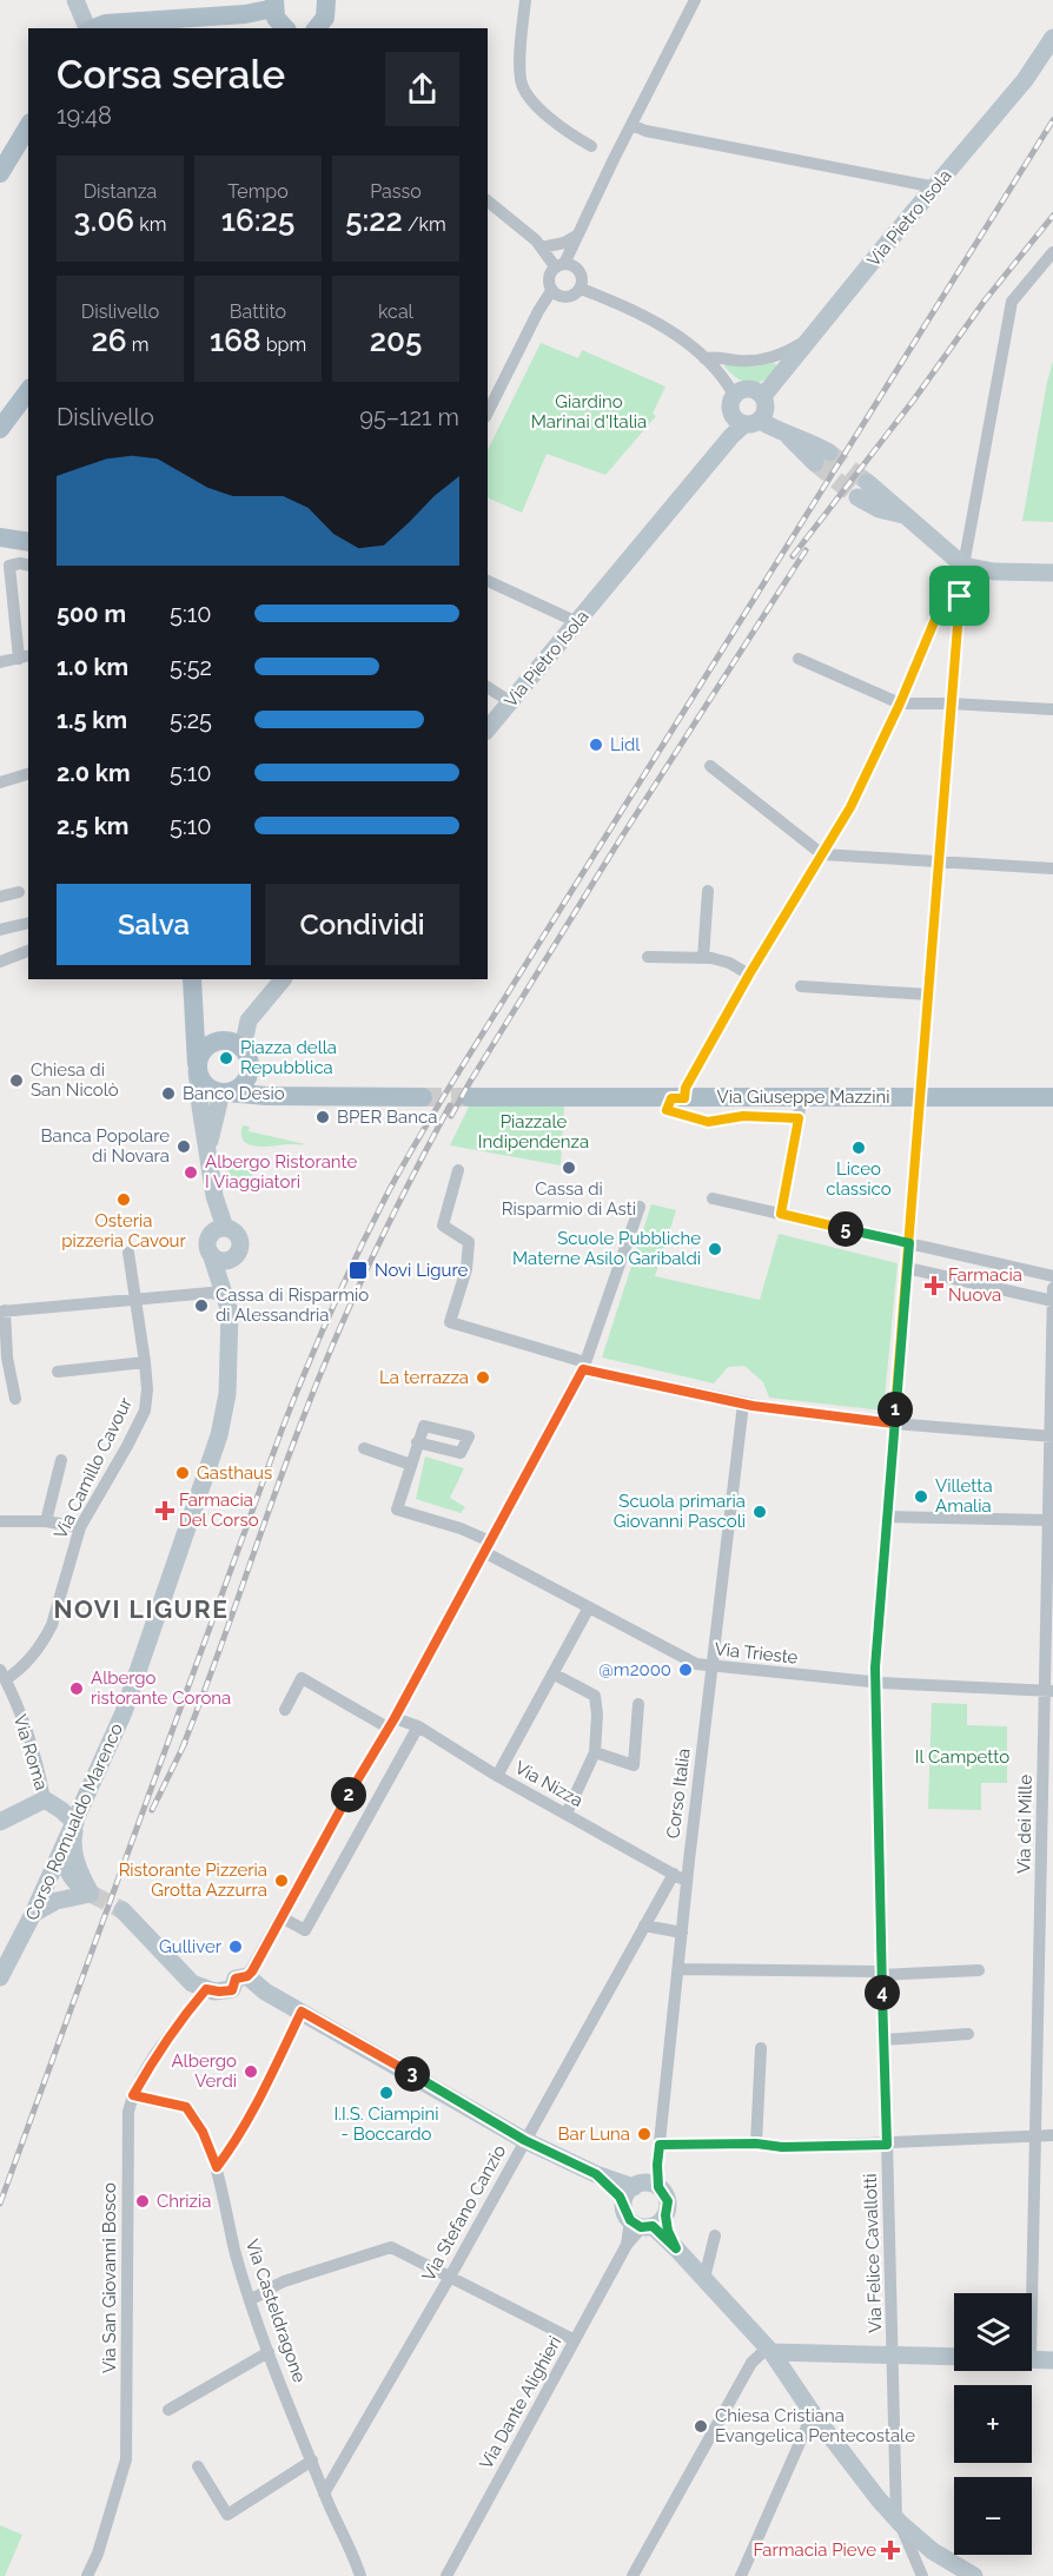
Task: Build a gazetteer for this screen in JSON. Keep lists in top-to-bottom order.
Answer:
{
  "streets": {
    "main road": ["Via Giuseppe Mazzini"],
    "street": [
      "Via Pietro Isola",
      "Via Camillo Cavour",
      "Via Trieste",
      "Via Roma",
      "Via Nizza",
      "Corso Italia",
      "Corso Romualdo Marenco",
      "Via dei Mille",
      "Via Stefano Canzio",
      "Via Felice Cavallotti",
      "Via San Giovanni Bosco",
      "Via Casteldragone",
      "Via Dante Alighieri"
    ]
  },
  "crossings": [
    ["Via Giuseppe Mazzini", "Via Felice Cavallotti"],
    ["Via Camillo Cavour", "Via Roma"],
    ["Via Trieste", "Corso Italia"],
    ["Via Trieste", "Via dei Mille"],
    ["Via Trieste", "Via Felice Cavallotti"],
    ["Via Roma", "Corso Romualdo Marenco"],
    ["Via Nizza", "Corso Italia"],
    ["Via Nizza", "Via Stefano Canzio"],
    ["Via Stefano Canzio", "Via Casteldragone"],
    ["Via San Giovanni Bosco", "Via Casteldragone"]
  ],
  "districts": ["NOVI LIGURE"],
  "parks": ["Giardino Marinai d'Italia", "Piazzale Indipendenza", "Il Campetto"],
  "places": {
    "other": [
      "Lidl",
      "Piazza della Repubblica",
      "Chiesa di San Nicolò",
      "Banco Desio",
      "BPER Banca",
      "Banca Popolare di Novara",
      "Liceo classico",
      "Cassa di Risparmio di Asti",
      "Albergo Ristorante I Viaggiatori",
      "Osteria pizzeria Cavour",
      "Scuole Pubbliche Materne Asilo Garibaldi",
      "Cassa di Risparmio di Alessandria",
      "La terrazza",
      "Gasthaus",
      "Villetta Amalia",
      "Scuola primaria Giovanni Pascoli",
      "@m2000",
      "Albergo ristorante Corona",
      "Ristorante Pizzeria Grotta Azzurra",
      "Gulliver",
      "Albergo Verdi",
      "I.I.S. Ciampini - Boccardo",
      "Bar Luna",
      "Chrizia",
      "Chiesa Cristiana Evangelica Pentecostale"
    ],
    "transit": ["Novi Ligure"],
    "health": ["Farmacia Nuova", "Farmacia Del Corso", "Farmacia Pieve"]
  },
  "page": {
    "heading": ["Corsa serale", "19:48"],
    "stats": [
      ["Distanza", "3.06 km"],
      ["Tempo", "16:25"],
      ["Passo", "5:22 /km"],
      ["Dislivello", "26 m"],
      ["Battito", "168 bpm"],
      ["kcal", "205"]
    ],
    "chart": ["Dislivello", "95–121 m"],
    "list": [
      {
        "name": "500 m",
        "note": "5:10"
      },
      {
        "name": "1.0 km",
        "note": "5:52"
      },
      {
        "name": "1.5 km",
        "note": "5:25"
      },
      {
        "name": "2.0 km",
        "note": "5:10"
      },
      {
        "name": "2.5 km",
        "note": "5:10"
      }
    ],
    "buttons": ["Salva", "Condividi"],
    "pins": [
      "5",
      "1",
      "2",
      "4",
      "3"
    ],
    "map_buttons": ["+", "−"]
  }
}
